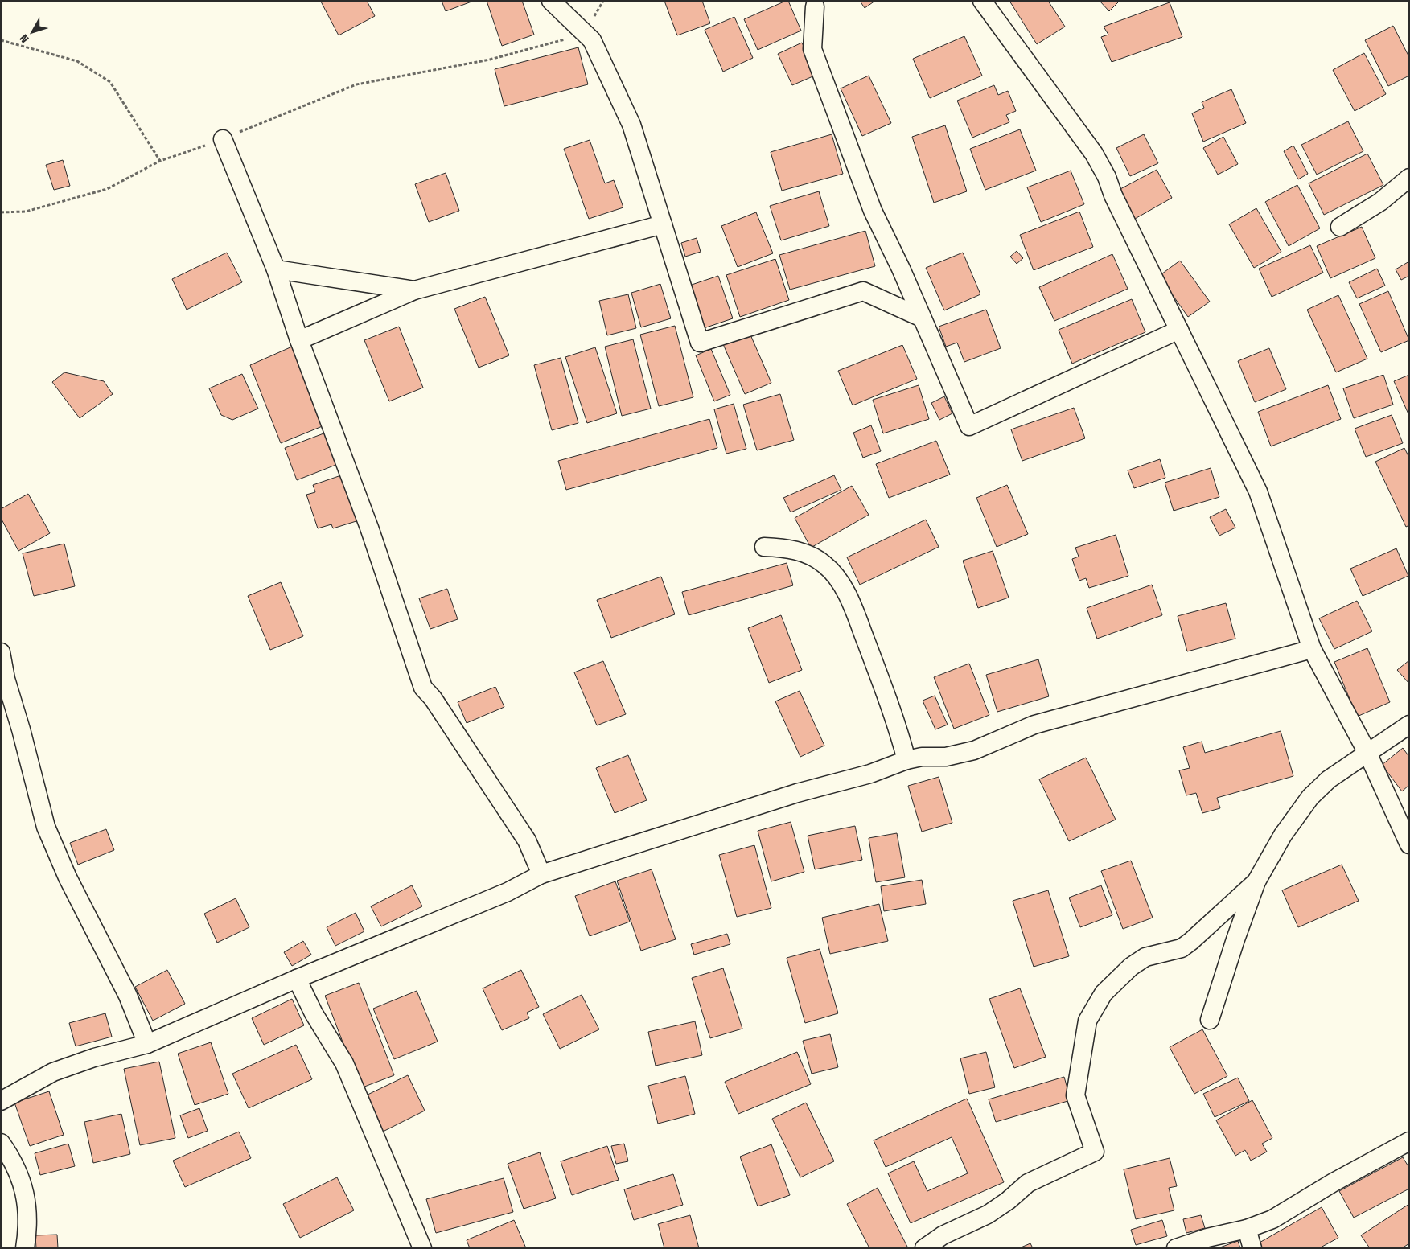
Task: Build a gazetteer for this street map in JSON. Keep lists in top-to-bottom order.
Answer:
{
  "north": "bottom left"
}
